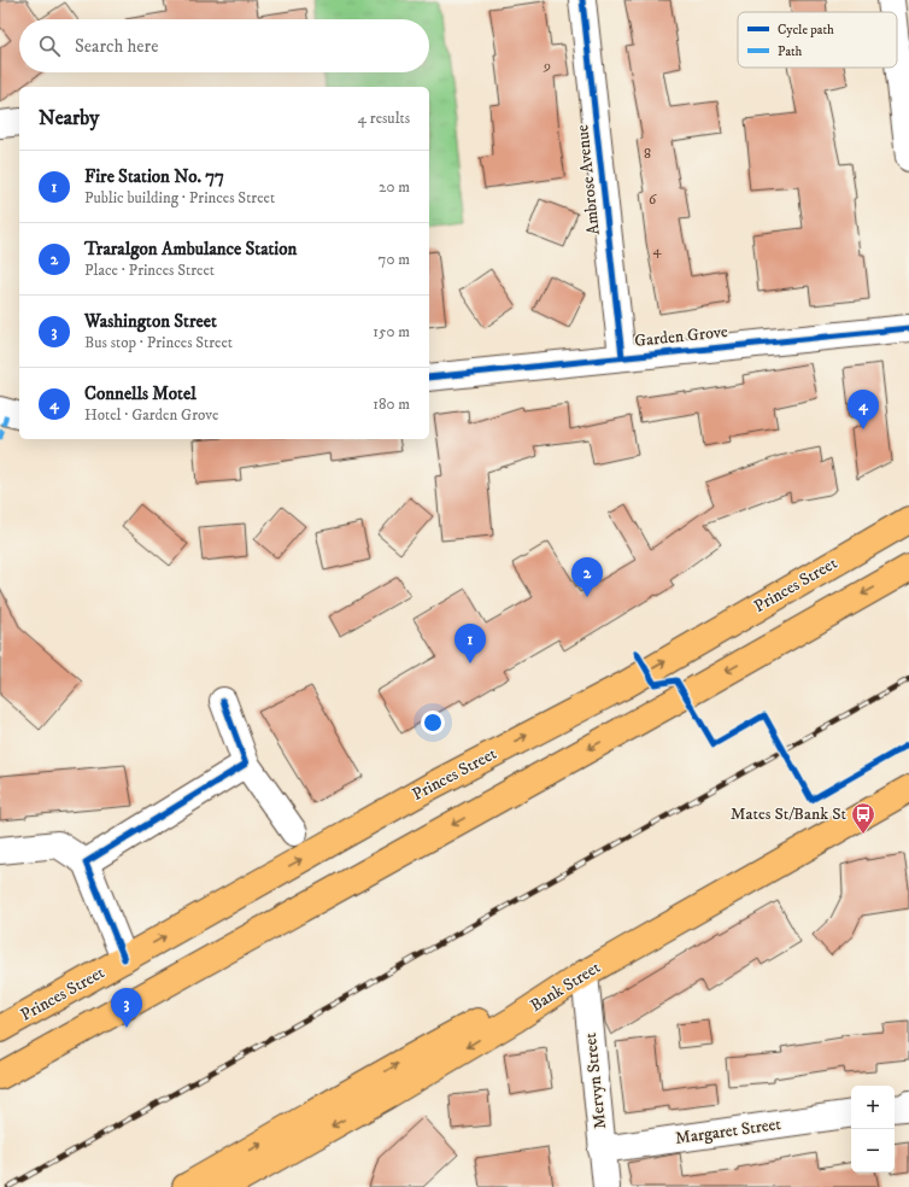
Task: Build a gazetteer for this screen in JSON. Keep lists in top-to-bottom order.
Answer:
{
  "streets": {
    "main road": ["Princes Street", "Bank Street"],
    "street": [
      "Ambrose Avenue",
      "Garden Grove",
      "Mervyn Street",
      "Margaret Street"
    ]
  },
  "crossings": [
    ["Ambrose Avenue", "Garden Grove"],
    ["Bank Street", "Mervyn Street"],
    ["Mervyn Street", "Margaret Street"]
  ],
  "places": {
    "bus stop": ["Mates St/Bank St"]
  },
  "house_numbers": [
    "9",
    "8",
    "6",
    "4"
  ],
  "legend": ["Cycle path", "Path"],
  "page": {
    "search": "Search here",
    "heading": ["Nearby", "4 results"],
    "list": [
      {
        "mark": "1",
        "name": "Fire Station No. 77",
        "note": "Public building · Princes Street",
        "value": "20 m"
      },
      {
        "mark": "2",
        "name": "Traralgon Ambulance Station",
        "note": "Place · Princes Street",
        "value": "70 m"
      },
      {
        "mark": "3",
        "name": "Washington Street",
        "note": "Bus stop · Princes Street",
        "value": "150 m"
      },
      {
        "mark": "4",
        "name": "Connells Motel",
        "note": "Hotel · Garden Grove",
        "value": "180 m"
      }
    ],
    "pins": [
      "4",
      "2",
      "1",
      "3"
    ],
    "map_buttons": ["+", "−"]
  }
}
